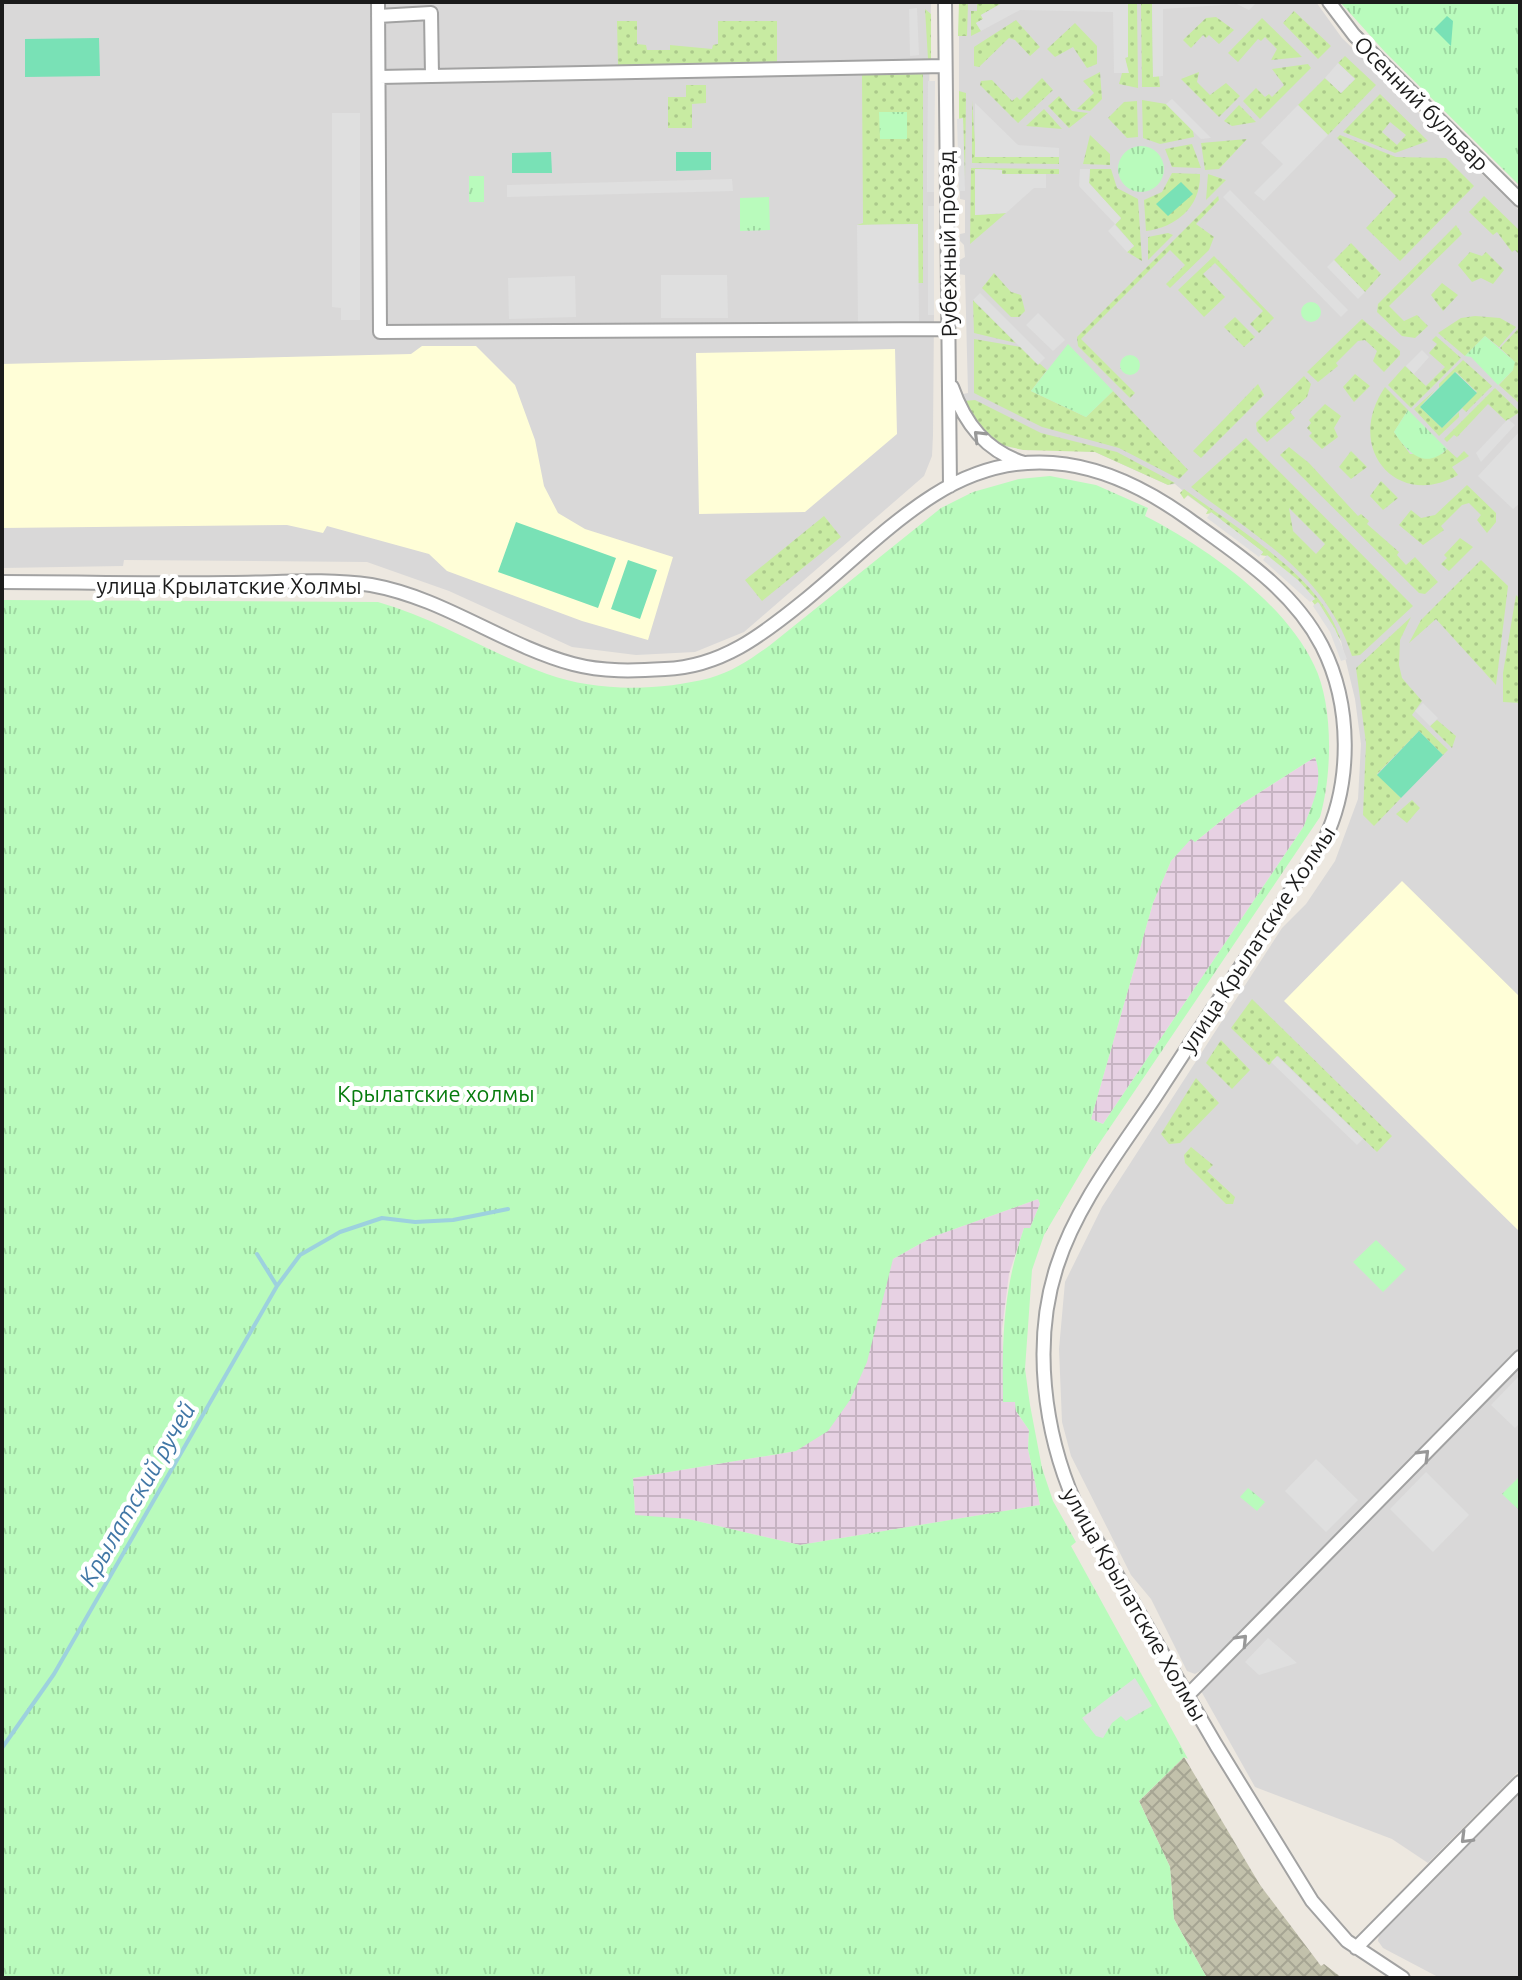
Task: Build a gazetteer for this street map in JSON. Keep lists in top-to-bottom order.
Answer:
{
  "streets": {
    "street": ["Осенний бульвар", "Рубежный проезд", "улица Крылатские Холмы"]
  },
  "crossings": [
    ["Рубежный проезд", "улица Крылатские Холмы"]
  ],
  "water": ["Крылатский ручей"],
  "parks": ["Крылатские холмы"]
}
